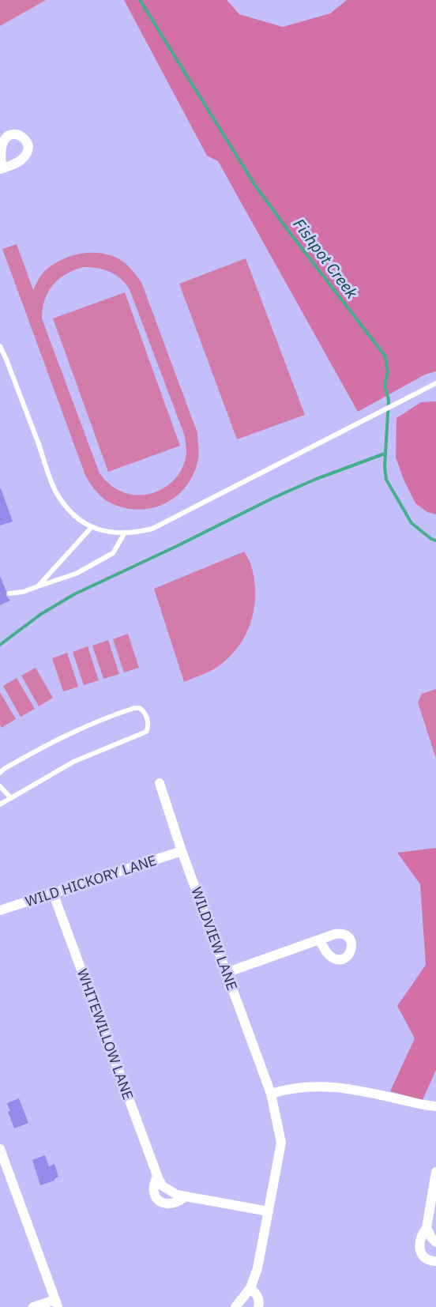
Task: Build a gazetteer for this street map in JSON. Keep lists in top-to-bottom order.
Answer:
{
  "streets": {
    "street": ["WILD HICKORY LANE", "WILDVIEW LANE", "WHITEWILLOW LANE"]
  },
  "crossings": [
    ["WILD HICKORY LANE", "WILDVIEW LANE"],
    ["WILD HICKORY LANE", "WHITEWILLOW LANE"],
    ["WILDVIEW LANE", "WHITEWILLOW LANE"]
  ],
  "water": ["Fishpot Creek"]
}
